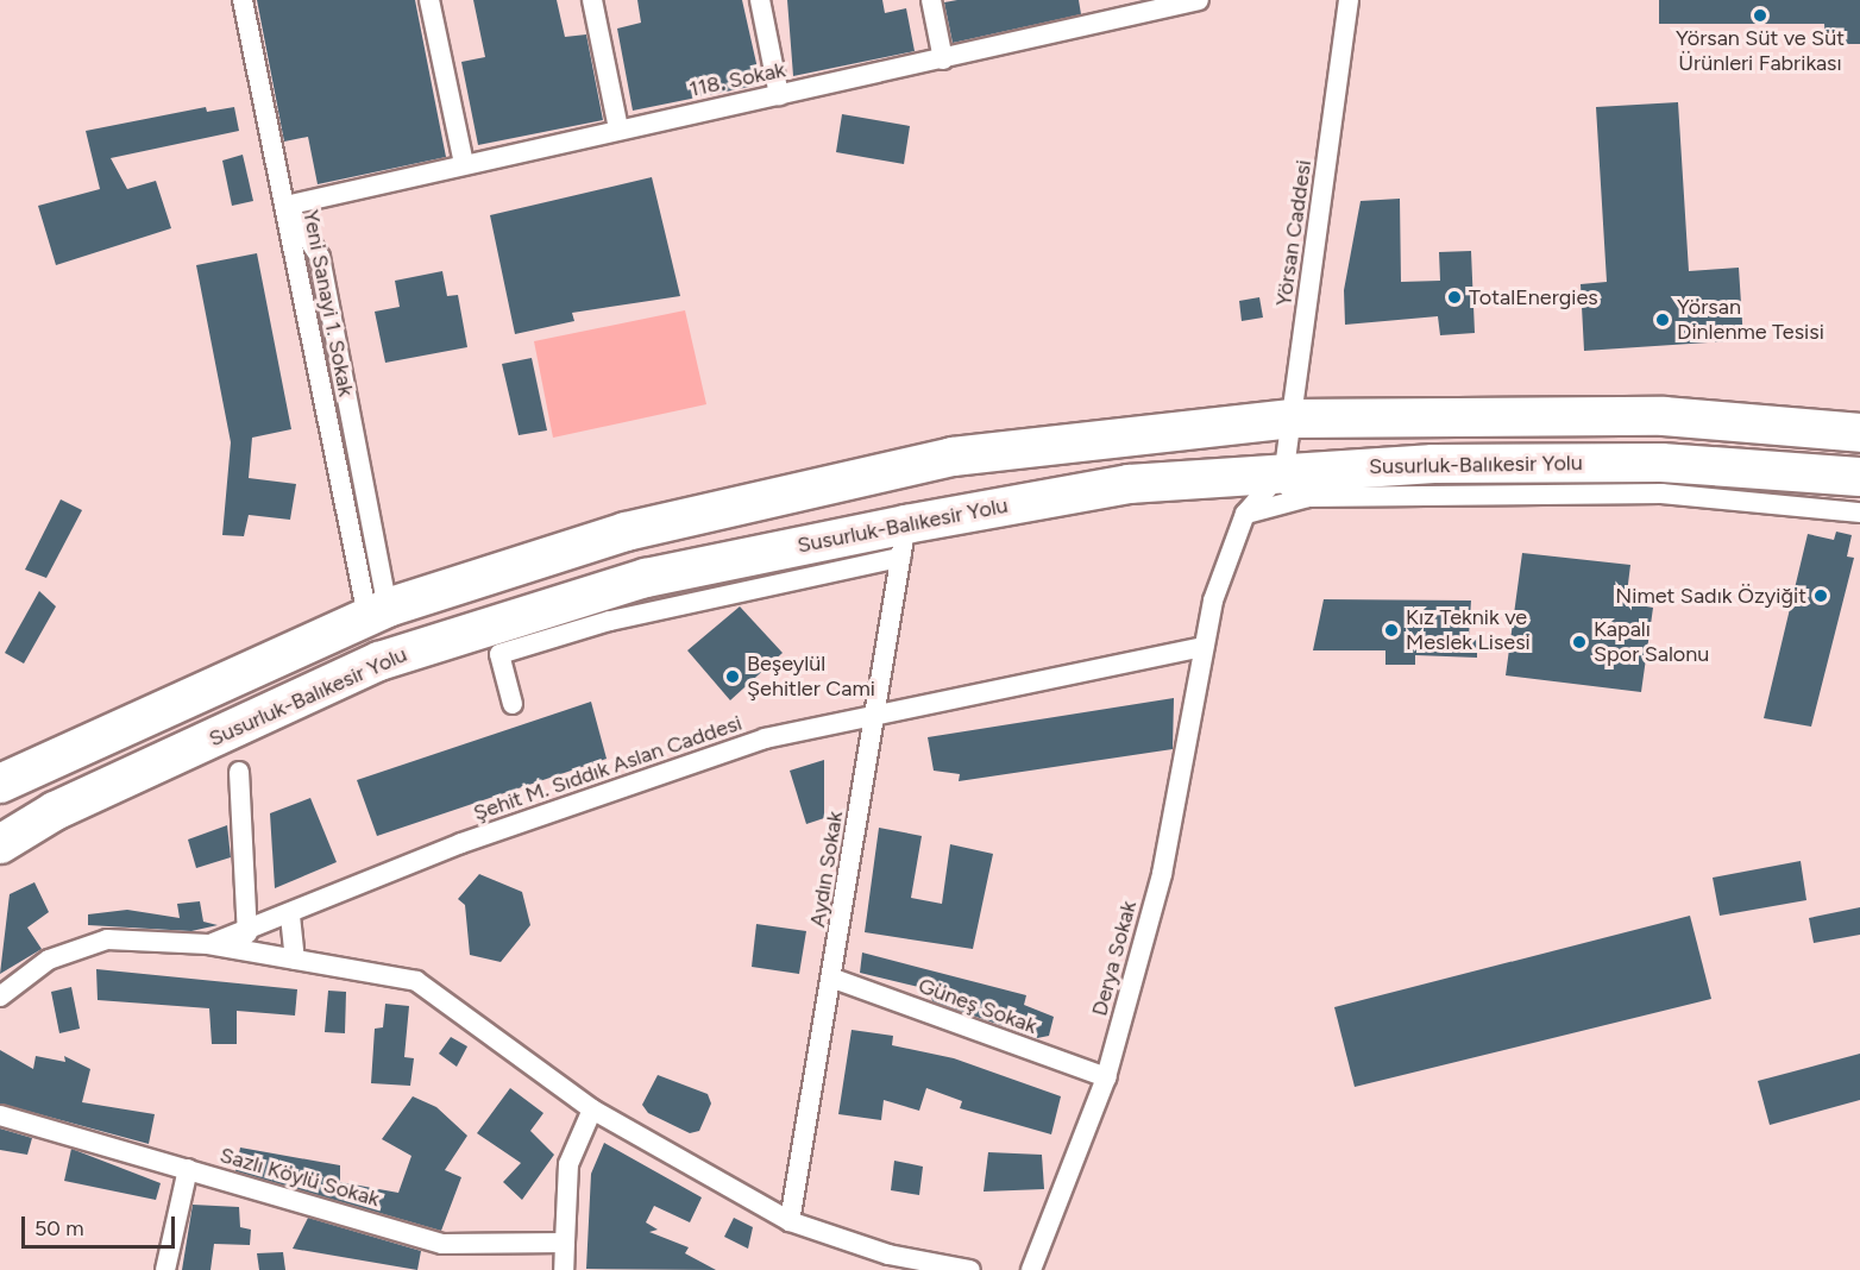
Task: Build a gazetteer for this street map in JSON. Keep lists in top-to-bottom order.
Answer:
{
  "streets": {
    "highway": ["Susurluk-Balıkesir Yolu"],
    "street": [
      "118. Sokak",
      "Yörsan Caddesi",
      "Yeni Sanayi 1. Sokak",
      "Şehit M. Sıddık Aslan Caddesi",
      "Aydın Sokak",
      "Derya Sokak",
      "Güneş Sokak",
      "Sazlı Köylü Sokak"
    ]
  },
  "crossings": [
    ["118. Sokak", "Yeni Sanayi 1. Sokak"],
    ["Yörsan Caddesi", "Susurluk-Balıkesir Yolu"],
    ["Susurluk-Balıkesir Yolu", "Aydın Sokak"],
    ["Şehit M. Sıddık Aslan Caddesi", "Aydın Sokak"],
    ["Şehit M. Sıddık Aslan Caddesi", "Derya Sokak"],
    ["Aydın Sokak", "Güneş Sokak"],
    ["Derya Sokak", "Güneş Sokak"]
  ],
  "places": [
    "Yörsan Süt ve Süt Ürünleri Fabrikası",
    "TotalEnergies",
    "Yörsan Dinlenme Tesisi",
    "Nimet Sadık Özyiğit",
    "Kız Teknik ve Meslek Lisesi",
    "Kapalı Spor Salonu",
    "Beşeylül Şehitler Cami"
  ],
  "scale_bar": "50 m"
}
